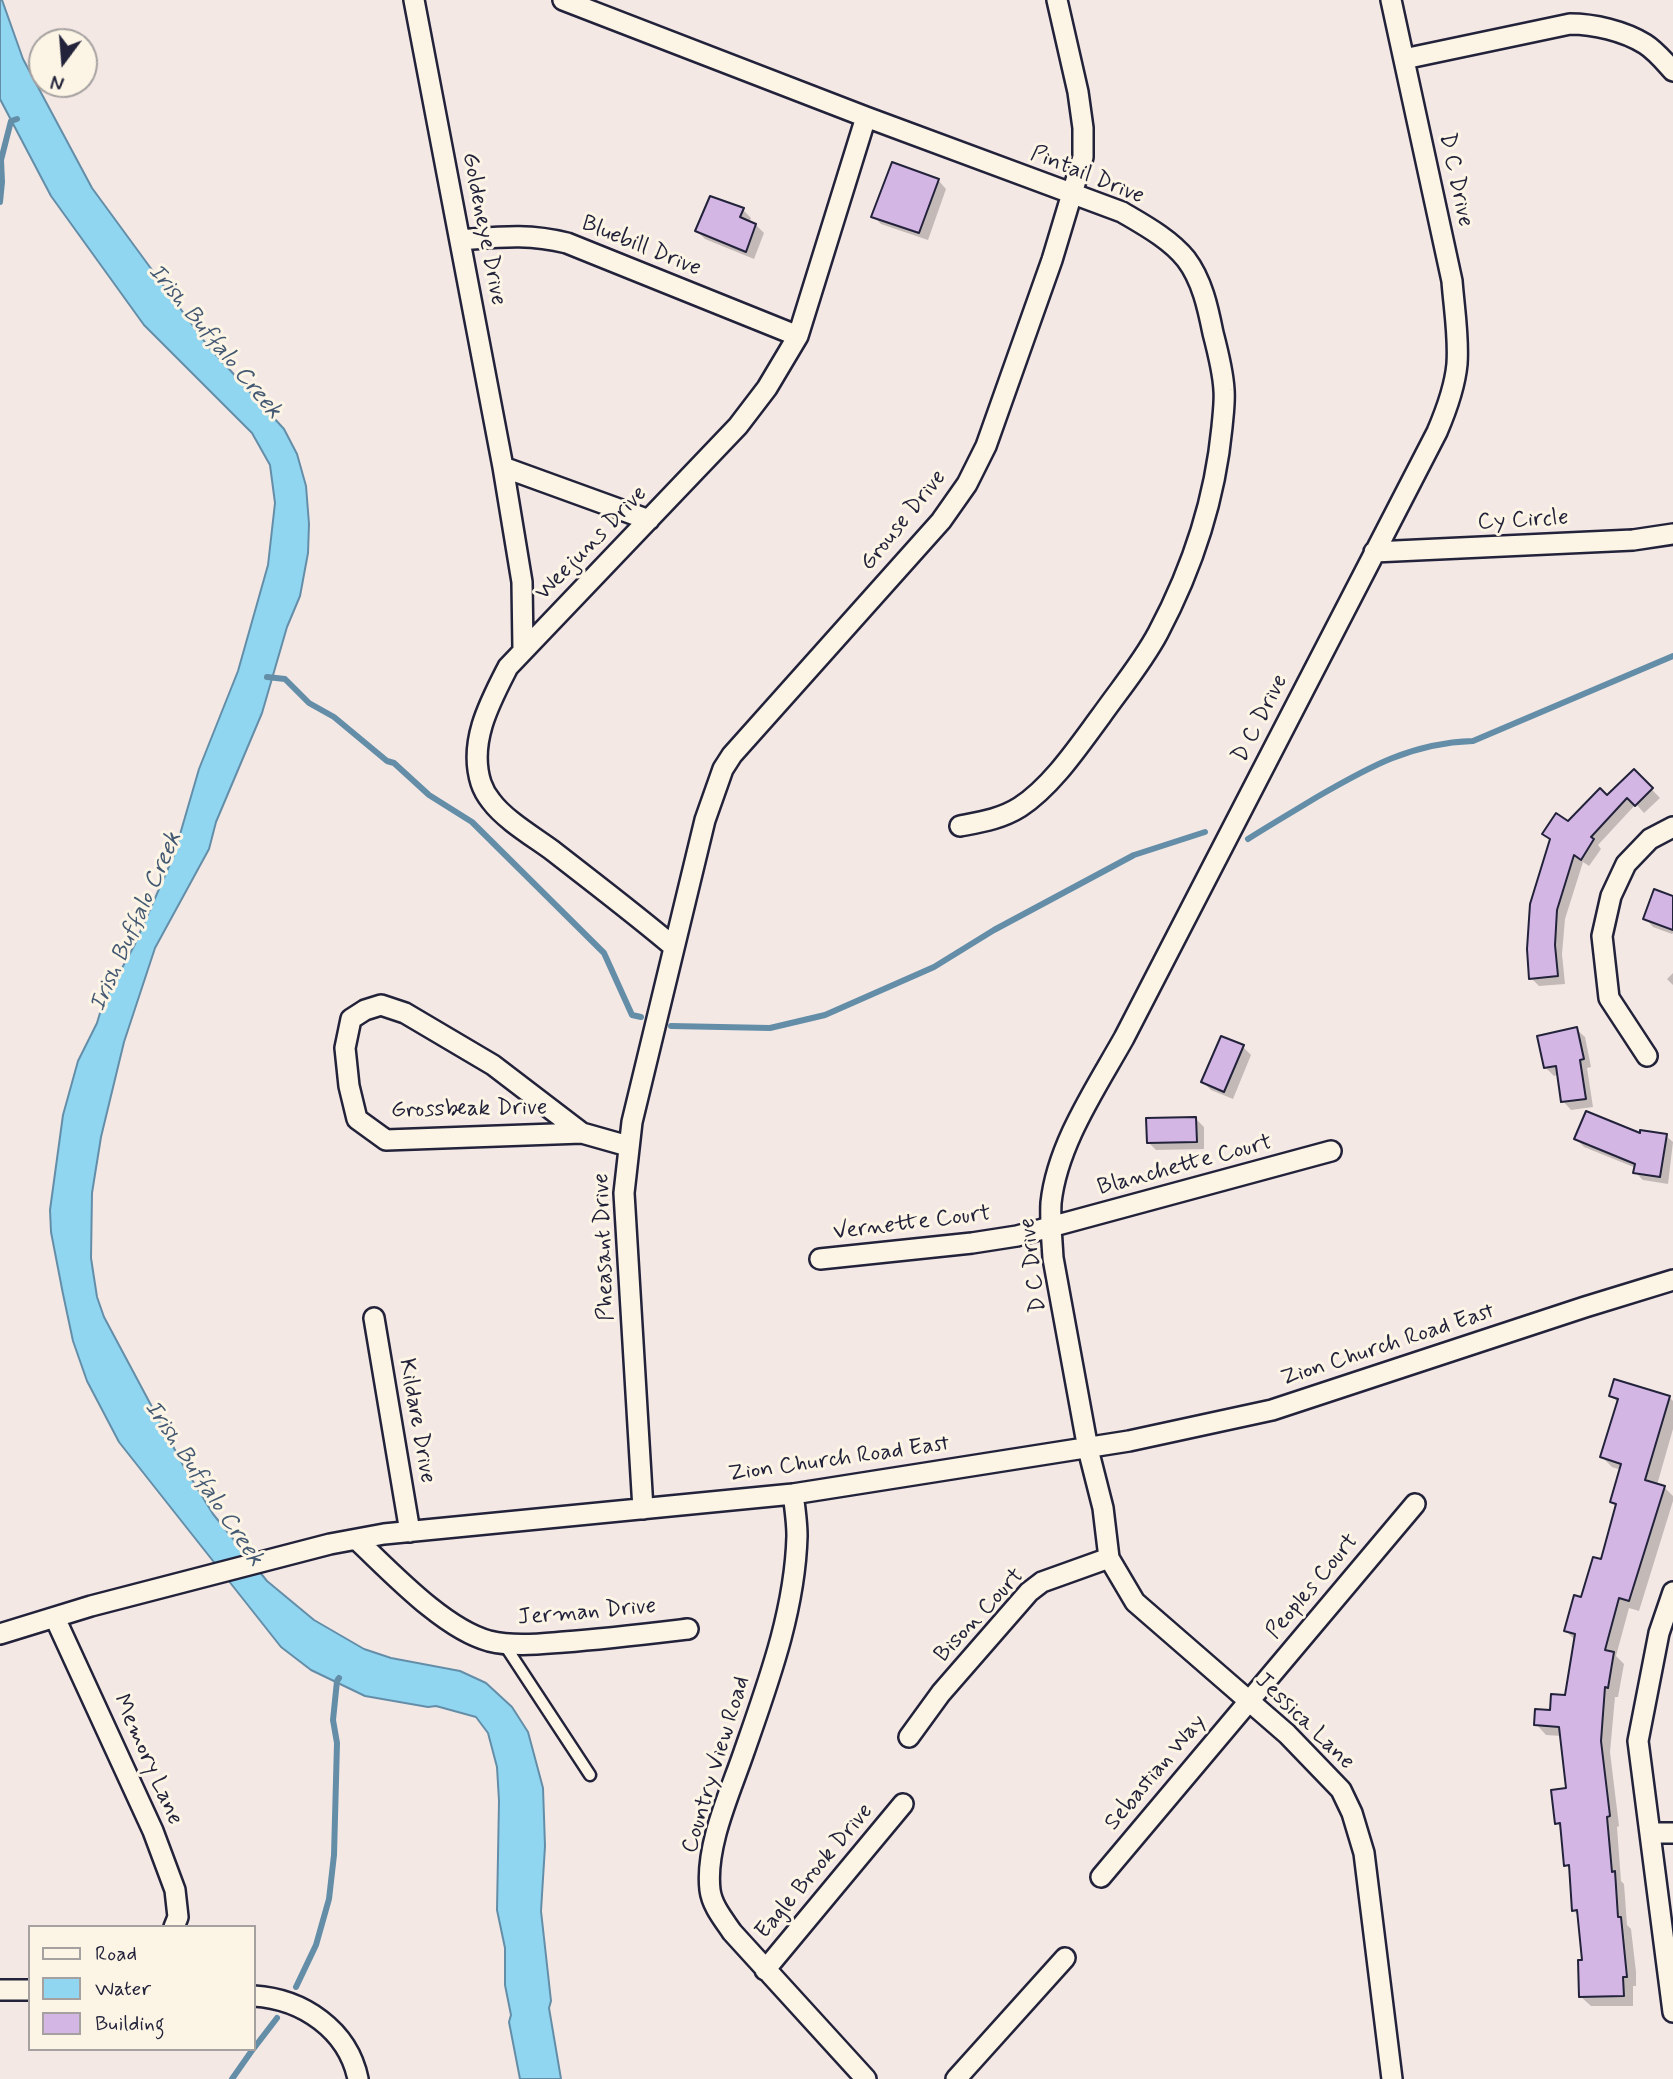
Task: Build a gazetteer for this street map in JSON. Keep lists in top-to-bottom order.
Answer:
{
  "streets": {
    "street": [
      "Pintail Drive",
      "D C Drive",
      "Goldeneye Drive",
      "Bluebill Drive",
      "Grouse Drive",
      "Cy Circle",
      "Weejuns Drive",
      "Grossbeak Drive",
      "Blanchette Court",
      "Vernette Court",
      "Pheasant Drive",
      "Zion Church Road East",
      "Kildare Drive",
      "Peoples Court",
      "Jerman Drive",
      "Bison Court",
      "Jessica Lane",
      "Memory Lane",
      "Country View Road",
      "Sebastian Way",
      "Eagle Brook Drive"
    ]
  },
  "crossings": [
    ["Pintail Drive", "Grouse Drive"],
    ["Pintail Drive", "Weejuns Drive"],
    ["D C Drive", "Cy Circle"],
    ["D C Drive", "Blanchette Court"],
    ["D C Drive", "Vernette Court"],
    ["D C Drive", "Zion Church Road East"],
    ["D C Drive", "Jessica Lane"],
    ["Goldeneye Drive", "Bluebill Drive"],
    ["Goldeneye Drive", "Weejuns Drive"],
    ["Bluebill Drive", "Weejuns Drive"],
    ["Grouse Drive", "Weejuns Drive"],
    ["Grouse Drive", "Pheasant Drive"],
    ["Weejuns Drive", "Pheasant Drive"],
    ["Grossbeak Drive", "Pheasant Drive"],
    ["Blanchette Court", "Vernette Court"],
    ["Pheasant Drive", "Zion Church Road East"],
    ["Zion Church Road East", "Kildare Drive"],
    ["Zion Church Road East", "Jerman Drive"],
    ["Zion Church Road East", "Jessica Lane"],
    ["Zion Church Road East", "Memory Lane"],
    ["Zion Church Road East", "Country View Road"],
    ["Peoples Court", "Jessica Lane"],
    ["Peoples Court", "Sebastian Way"],
    ["Bison Court", "Jessica Lane"],
    ["Jessica Lane", "Sebastian Way"],
    ["Country View Road", "Eagle Brook Drive"]
  ],
  "water": ["Irish Buffalo Creek"],
  "legend": ["Road", "Water", "Building"],
  "north": "bottom"
}
